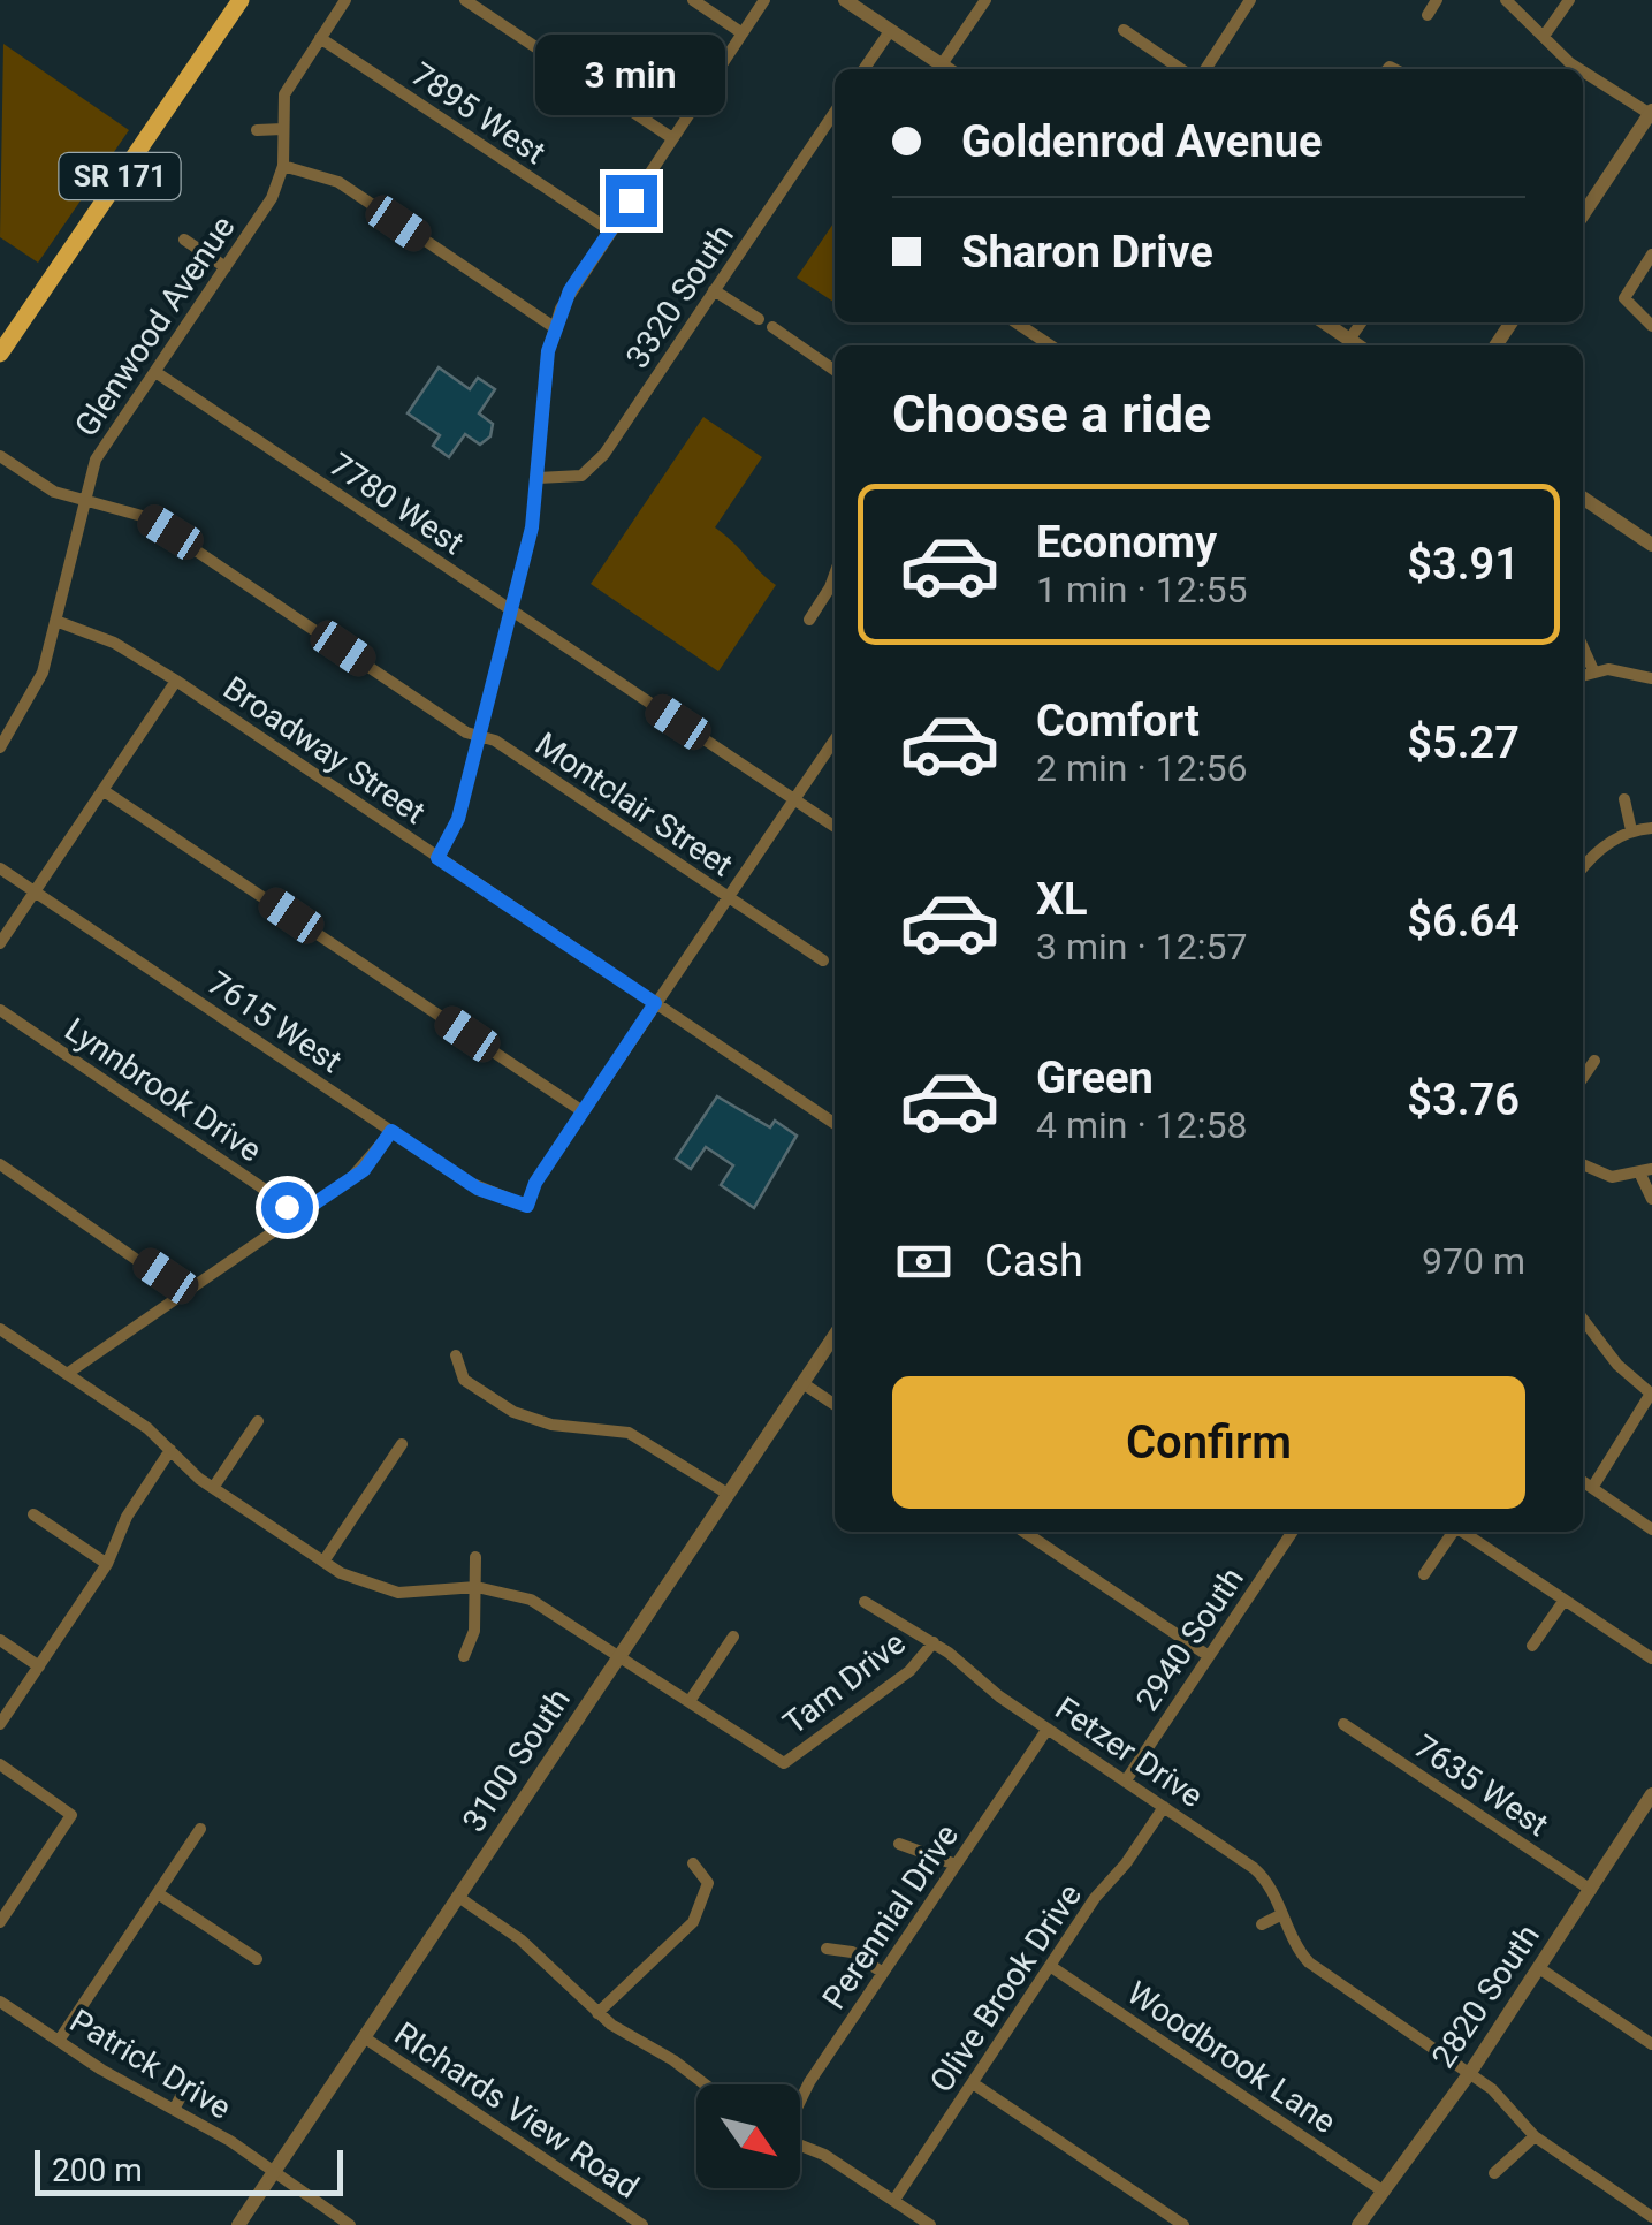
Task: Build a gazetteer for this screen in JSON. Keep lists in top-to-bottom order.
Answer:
{
  "streets": {
    "main road": ["SR 171"],
    "street": [
      "7895 West",
      "3320 South",
      "Glenwood Avenue",
      "7780 West",
      "Broadway Street",
      "Montclair Street",
      "7615 West",
      "Lynnbrook Drive",
      "2940 South",
      "Tam Drive",
      "Fetzer Drive",
      "3100 South",
      "7635 West",
      "Perennial Drive",
      "Olive Brook Drive",
      "2820 South",
      "Woodbrook Lane",
      "Patrick Drive",
      "RIchards View Road"
    ]
  },
  "crossings": [
    ["7895 West", "Glenwood Avenue"],
    ["Glenwood Avenue", "7780 West"],
    ["Glenwood Avenue", "Broadway Street"],
    ["Glenwood Avenue", "Montclair Street"],
    ["2940 South", "Fetzer Drive"],
    ["Tam Drive", "Fetzer Drive"],
    ["Fetzer Drive", "Perennial Drive"],
    ["Fetzer Drive", "Olive Brook Drive"],
    ["Fetzer Drive", "2820 South"],
    ["3100 South", "Patrick Drive"],
    ["3100 South", "RIchards View Road"],
    ["7635 West", "2820 South"],
    ["Olive Brook Drive", "Woodbrook Lane"],
    ["2820 South", "Woodbrook Lane"]
  ],
  "scale_bar": "200 m",
  "north": "bottom right",
  "page": {
    "bubble": "3 min",
    "banner": ["Goldenrod Avenue", "Sharon Drive"],
    "heading": "Choose a ride",
    "list": [
      {
        "name": "Economy",
        "note": "1 min · 12:55",
        "value": "$3.91"
      },
      {
        "name": "Comfort",
        "note": "2 min · 12:56",
        "value": "$5.27"
      },
      {
        "name": "XL",
        "note": "3 min · 12:57",
        "value": "$6.64"
      },
      {
        "name": "Green",
        "note": "4 min · 12:58",
        "value": "$3.76"
      }
    ],
    "pay": ["Cash", "970 m"],
    "buttons": "Confirm",
    "scale": "200 m"
  }
}
